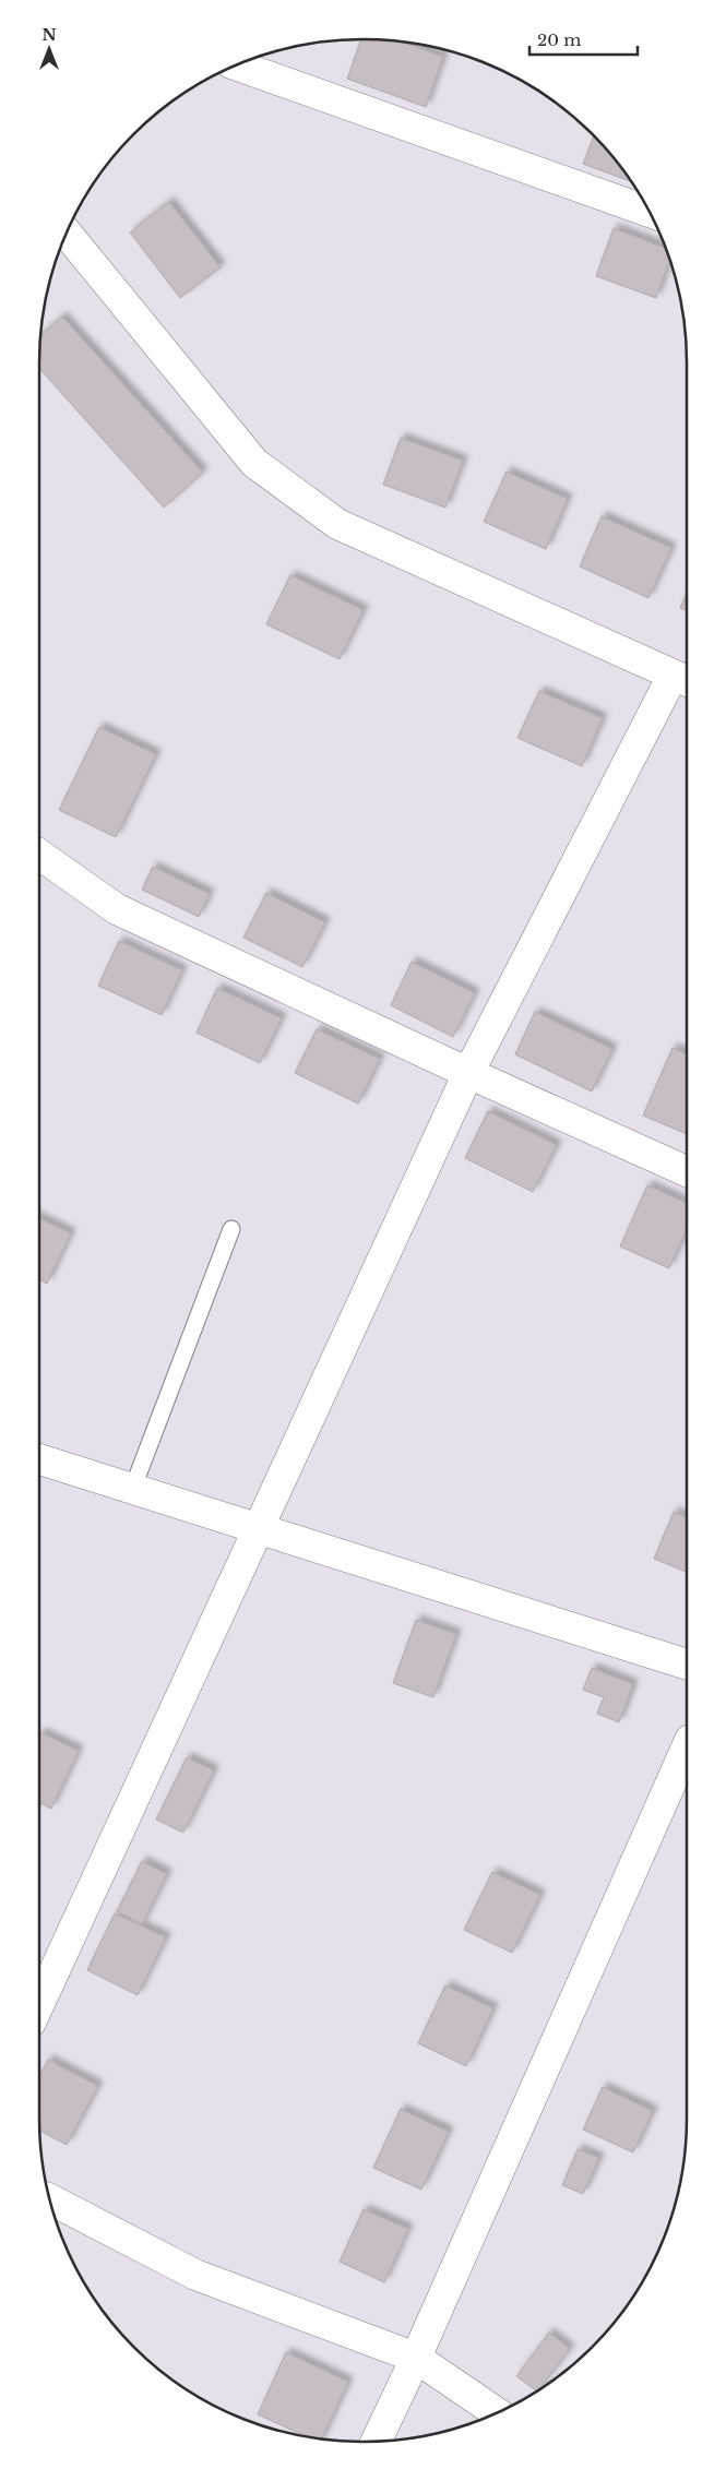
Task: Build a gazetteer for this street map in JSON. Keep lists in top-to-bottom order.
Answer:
{
  "scale_bar": "20 m",
  "north": "top"
}
